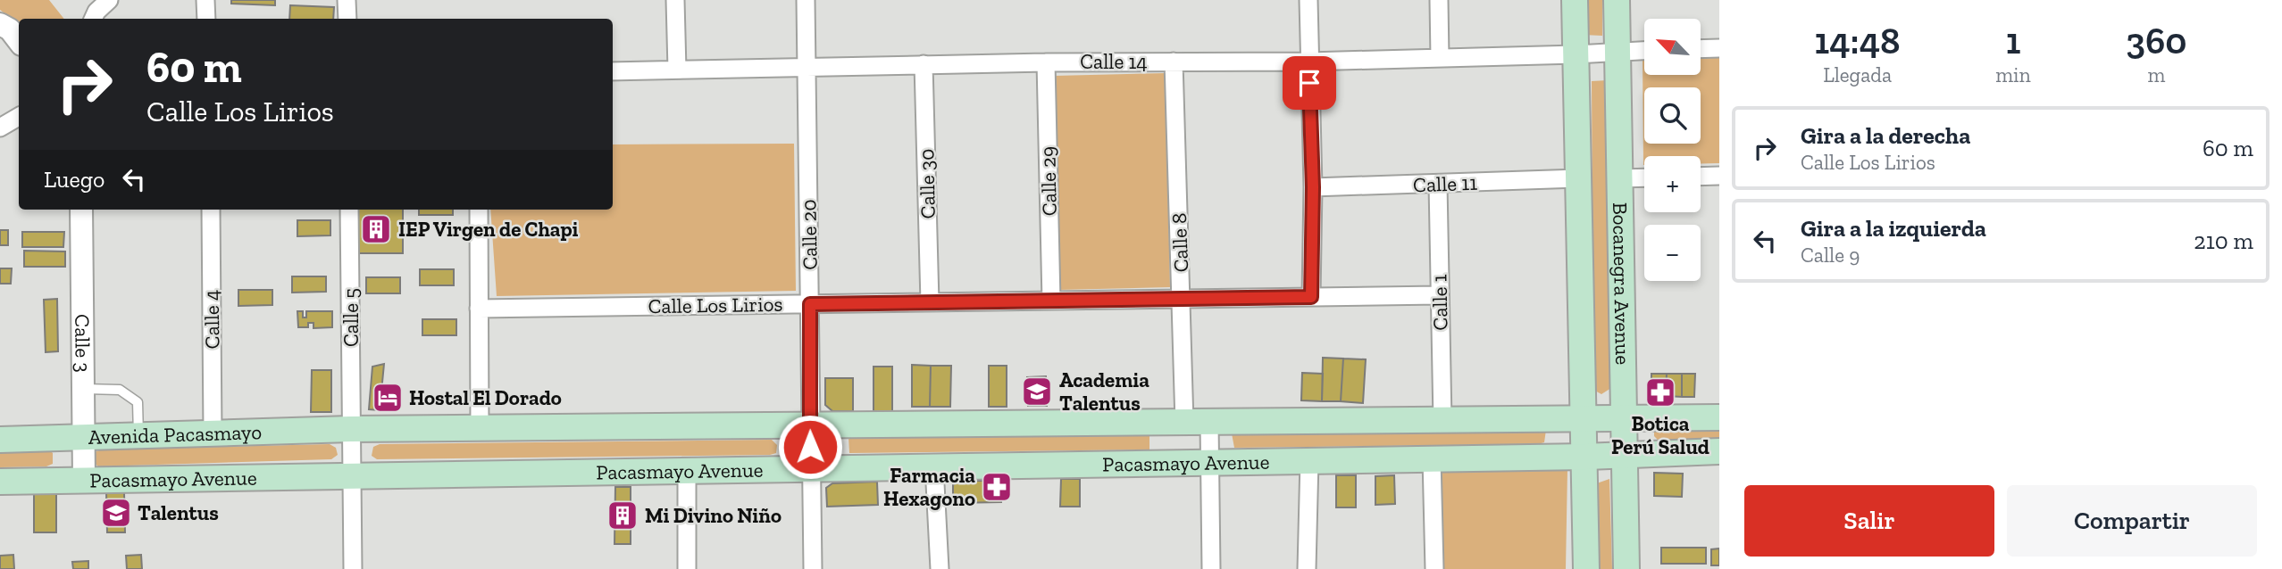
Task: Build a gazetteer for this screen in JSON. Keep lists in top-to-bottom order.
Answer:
{
  "streets": {
    "main road": ["Bocanegra Avenue", "Avenida Pacasmayo", "Pacasmayo Avenue"],
    "street": [
      "Calle 14",
      "Calle 29",
      "Calle 30",
      "Calle 11",
      "Calle 20",
      "Calle 8",
      "Calle 1",
      "Calle Los Lirios",
      "Calle 5",
      "Calle 4",
      "Calle 3"
    ]
  },
  "crossings": [
    ["Calle 14", "Calle 29"],
    ["Calle 14", "Calle 30"],
    ["Calle 14", "Calle 20"],
    ["Calle 14", "Calle 8"],
    ["Calle 14", "Bocanegra Avenue"],
    ["Calle 29", "Calle Los Lirios"],
    ["Calle 30", "Calle Los Lirios"],
    ["Calle 11", "Bocanegra Avenue"],
    ["Calle 11", "Calle 1"],
    ["Calle 20", "Calle Los Lirios"],
    ["Calle 20", "Pacasmayo Avenue"],
    ["Calle 8", "Calle Los Lirios"],
    ["Calle 8", "Pacasmayo Avenue"],
    ["Bocanegra Avenue", "Pacasmayo Avenue"],
    ["Calle 1", "Calle Los Lirios"],
    ["Calle 1", "Pacasmayo Avenue"],
    ["Calle 5", "Avenida Pacasmayo"],
    ["Calle 5", "Pacasmayo Avenue"],
    ["Calle 4", "Avenida Pacasmayo"],
    ["Calle 3", "Avenida Pacasmayo"],
    ["Calle 3", "Pacasmayo Avenue"],
    ["Avenida Pacasmayo", "Pacasmayo Avenue"]
  ],
  "places": {
    "building": ["IEP Virgen de Chapi", "Mi Divino Niño"],
    "school or university": ["Academia Talentus", "Talentus"],
    "pharmacy": ["Botica Perú Salud", "Farmacia Hexagono"],
    "hotel": ["Hostal El Dorado"]
  },
  "north": "top left",
  "page": {
    "eta": [
      "14:48",
      "Llegada",
      "1",
      "min",
      "360",
      "m"
    ],
    "map_buttons": ["+", "−"],
    "turn": ["60 m", "Calle Los Lirios"],
    "list": [
      {
        "name": "Gira a la derecha",
        "note": "Calle Los Lirios",
        "value": "60 m"
      },
      {
        "name": "Gira a la izquierda",
        "note": "Calle 9",
        "value": "210 m"
      }
    ],
    "then": "Luego",
    "buttons": ["Salir", "Compartir"]
  }
}
